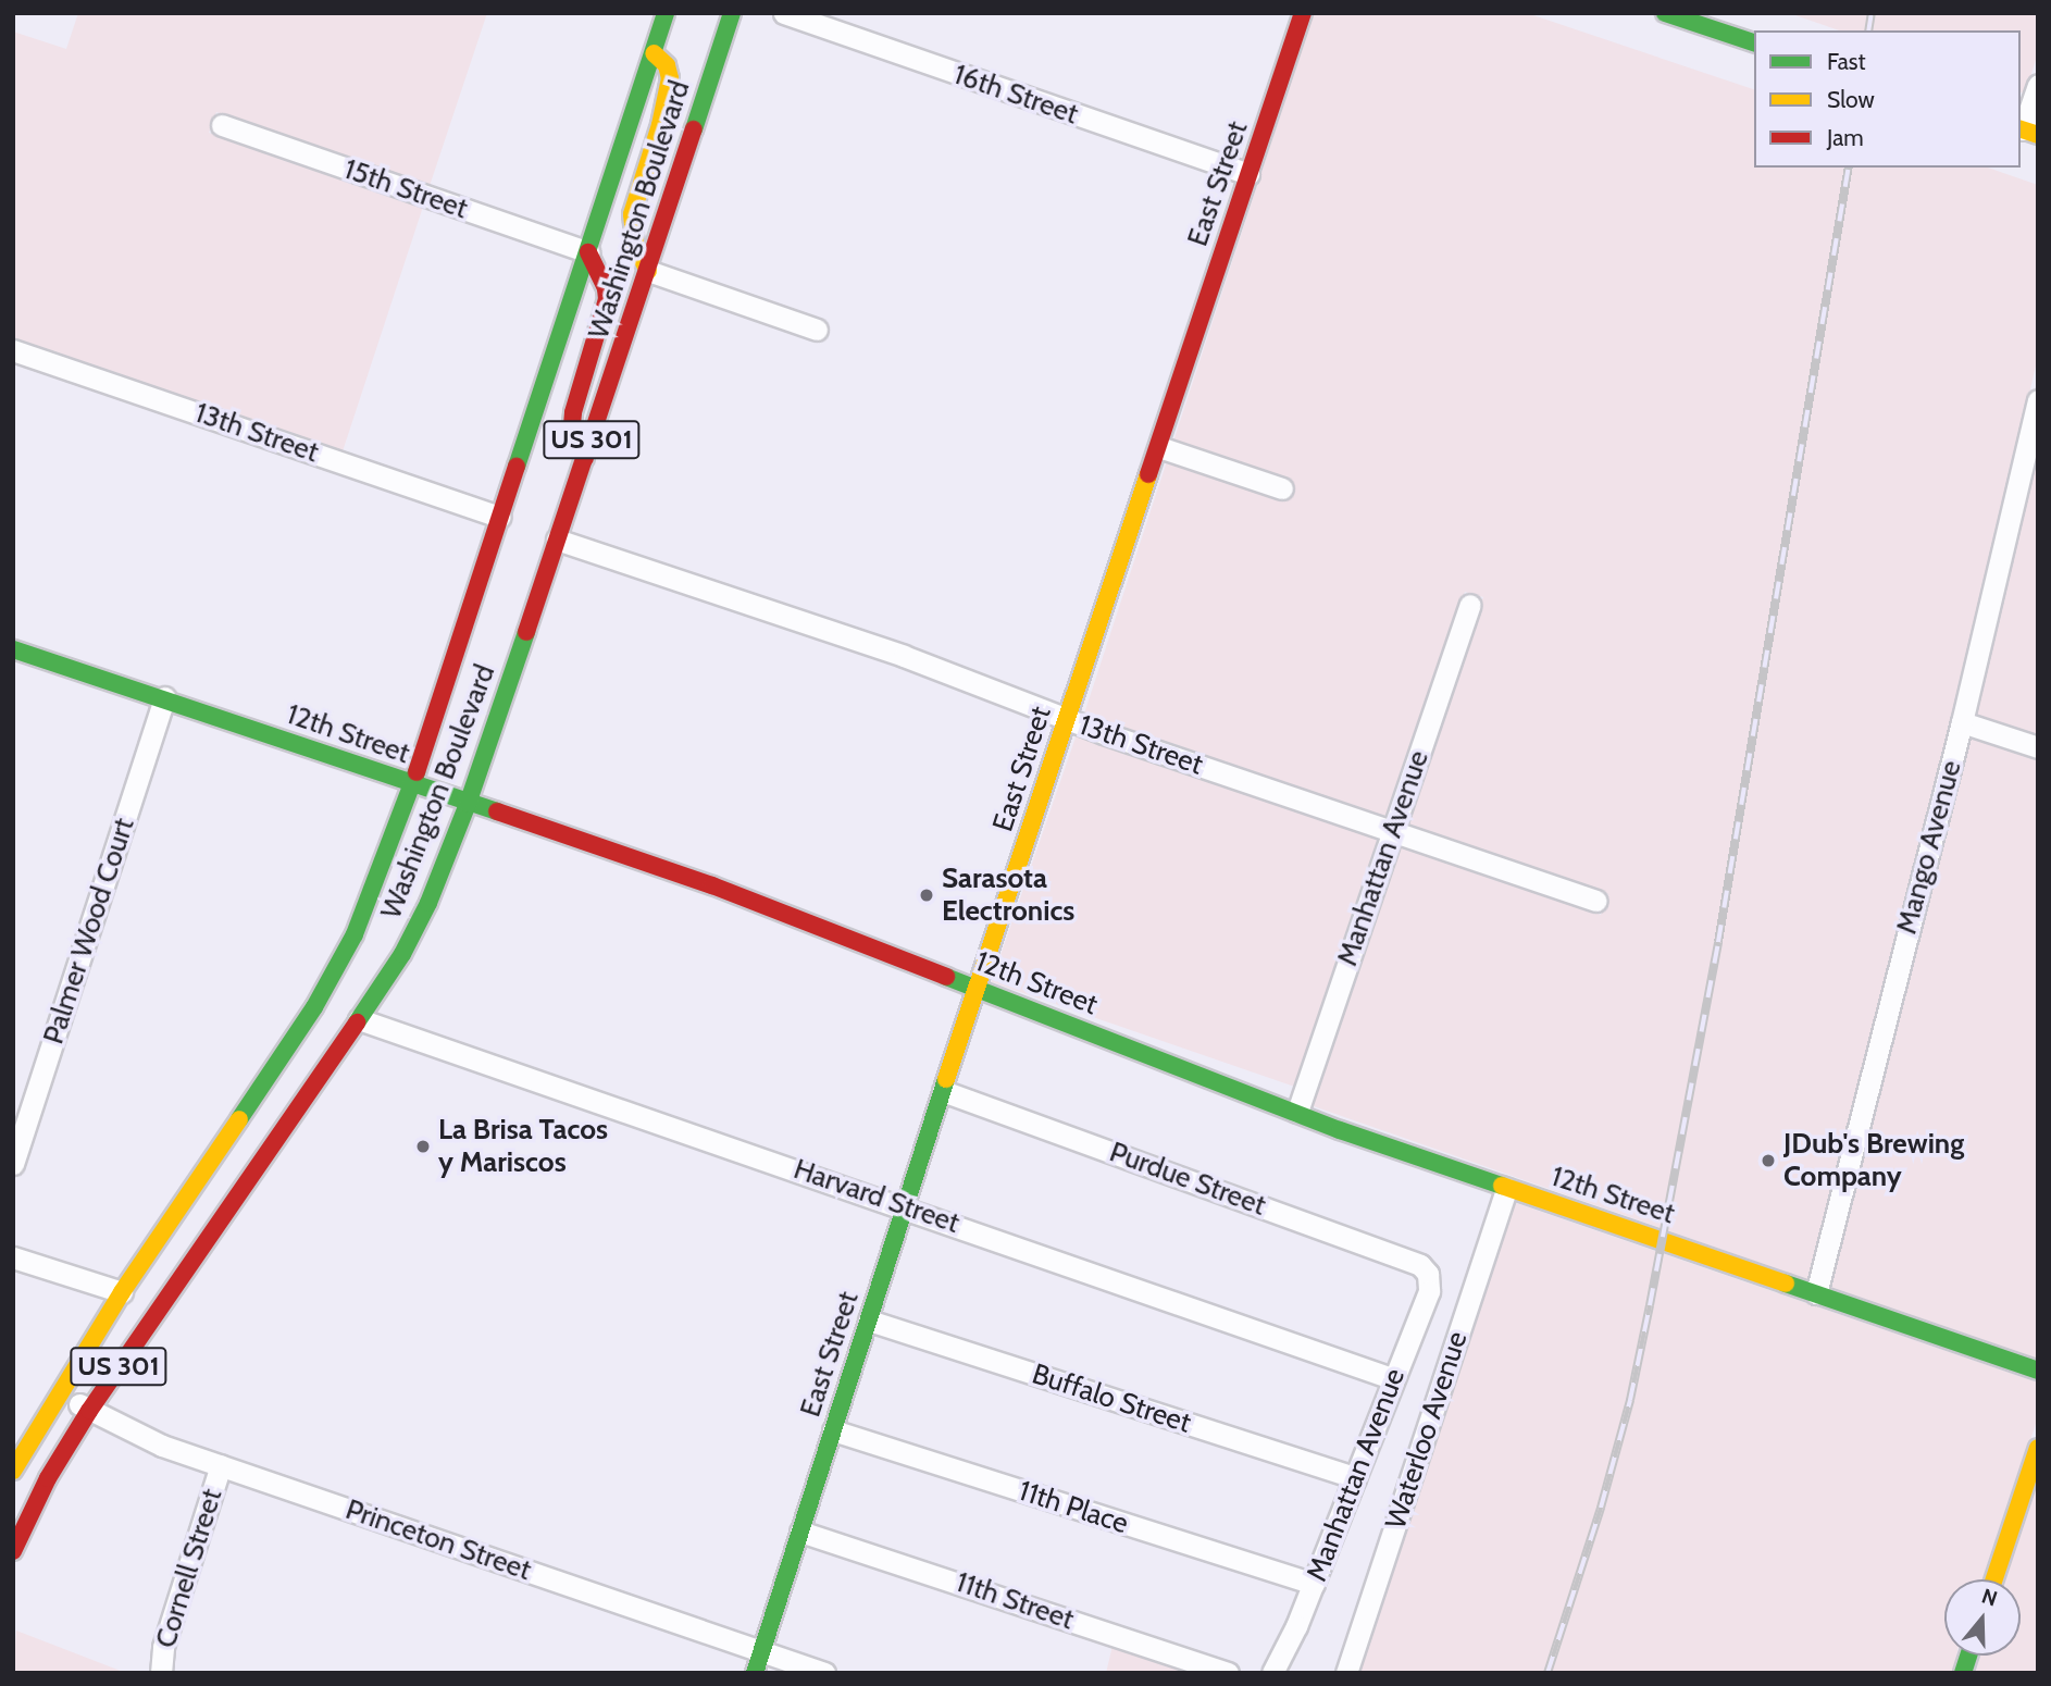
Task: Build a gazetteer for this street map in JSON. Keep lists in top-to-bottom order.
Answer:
{
  "streets": {
    "street": [
      "16th Street",
      "East Street",
      "15th Street",
      "Washington Boulevard",
      "13th Street",
      "US 301",
      "12th Street",
      "Mango Avenue",
      "Manhattan Avenue",
      "Palmer Wood Court",
      "Purdue Street",
      "Harvard Street",
      "Buffalo Street",
      "Waterloo Avenue",
      "11th Place",
      "Princeton Street",
      "Cornell Street",
      "11th Street"
    ]
  },
  "crossings": [
    ["16th Street", "East Street"],
    ["East Street", "13th Street"],
    ["East Street", "12th Street"],
    ["East Street", "Purdue Street"],
    ["East Street", "Harvard Street"],
    ["East Street", "Buffalo Street"],
    ["East Street", "11th Place"],
    ["East Street", "Princeton Street"],
    ["East Street", "11th Street"],
    ["15th Street", "Washington Boulevard"],
    ["Washington Boulevard", "13th Street"],
    ["Washington Boulevard", "12th Street"],
    ["Washington Boulevard", "Harvard Street"],
    ["Washington Boulevard", "Princeton Street"],
    ["13th Street", "Manhattan Avenue"],
    ["12th Street", "Mango Avenue"],
    ["12th Street", "Manhattan Avenue"],
    ["12th Street", "Palmer Wood Court"],
    ["12th Street", "Waterloo Avenue"],
    ["Manhattan Avenue", "Purdue Street"],
    ["Manhattan Avenue", "Harvard Street"],
    ["Manhattan Avenue", "Buffalo Street"],
    ["Manhattan Avenue", "11th Place"],
    ["Princeton Street", "Cornell Street"]
  ],
  "places": ["Sarasota Electronics", "La Brisa Tacos y Mariscos", "JDub's Brewing Company"],
  "legend": ["Fast", "Slow", "Jam"],
  "north": "top"
}
